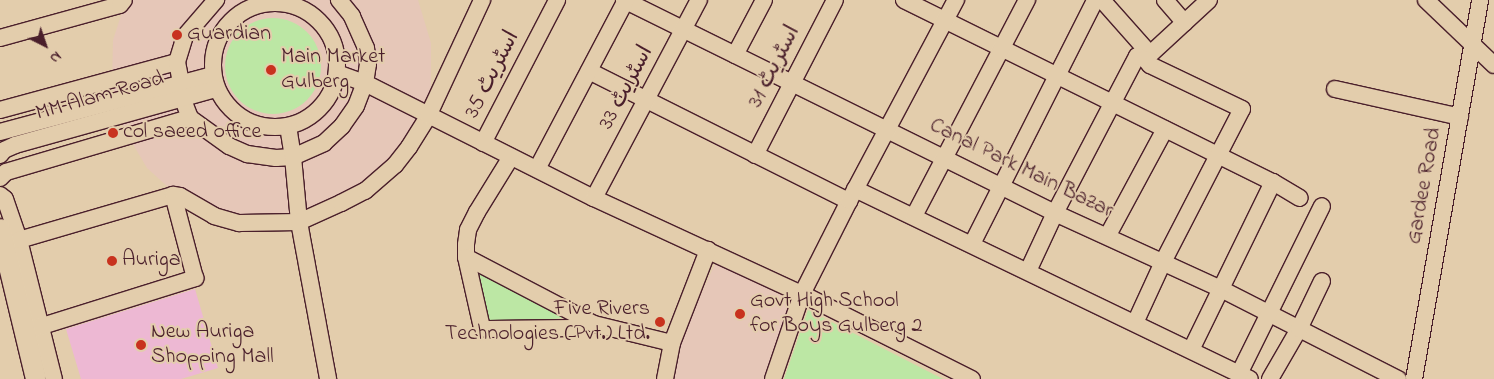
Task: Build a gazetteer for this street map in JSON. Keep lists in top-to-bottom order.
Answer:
{
  "streets": {
    "street": [
      "اسٹریٹ 31",
      "اسٹریٹ 35",
      "اسٹریٹ 33",
      "MM Alam Road",
      "Canal Park Main Bazar",
      "Gardee Road"
    ]
  },
  "crossings": [
    ["اسٹریٹ 31", "Canal Park Main Bazar"],
    ["اسٹریٹ 33", "Canal Park Main Bazar"]
  ],
  "places": [
    "Guardian",
    "Main Market Gulberg",
    "col saeed office",
    "Auriga",
    "Govt High School for Boys Gulberg 2",
    "Five Rivers Technologies (Pvt.) Ltd.",
    "New Auriga Shopping Mall"
  ],
  "north": "bottom right"
}
